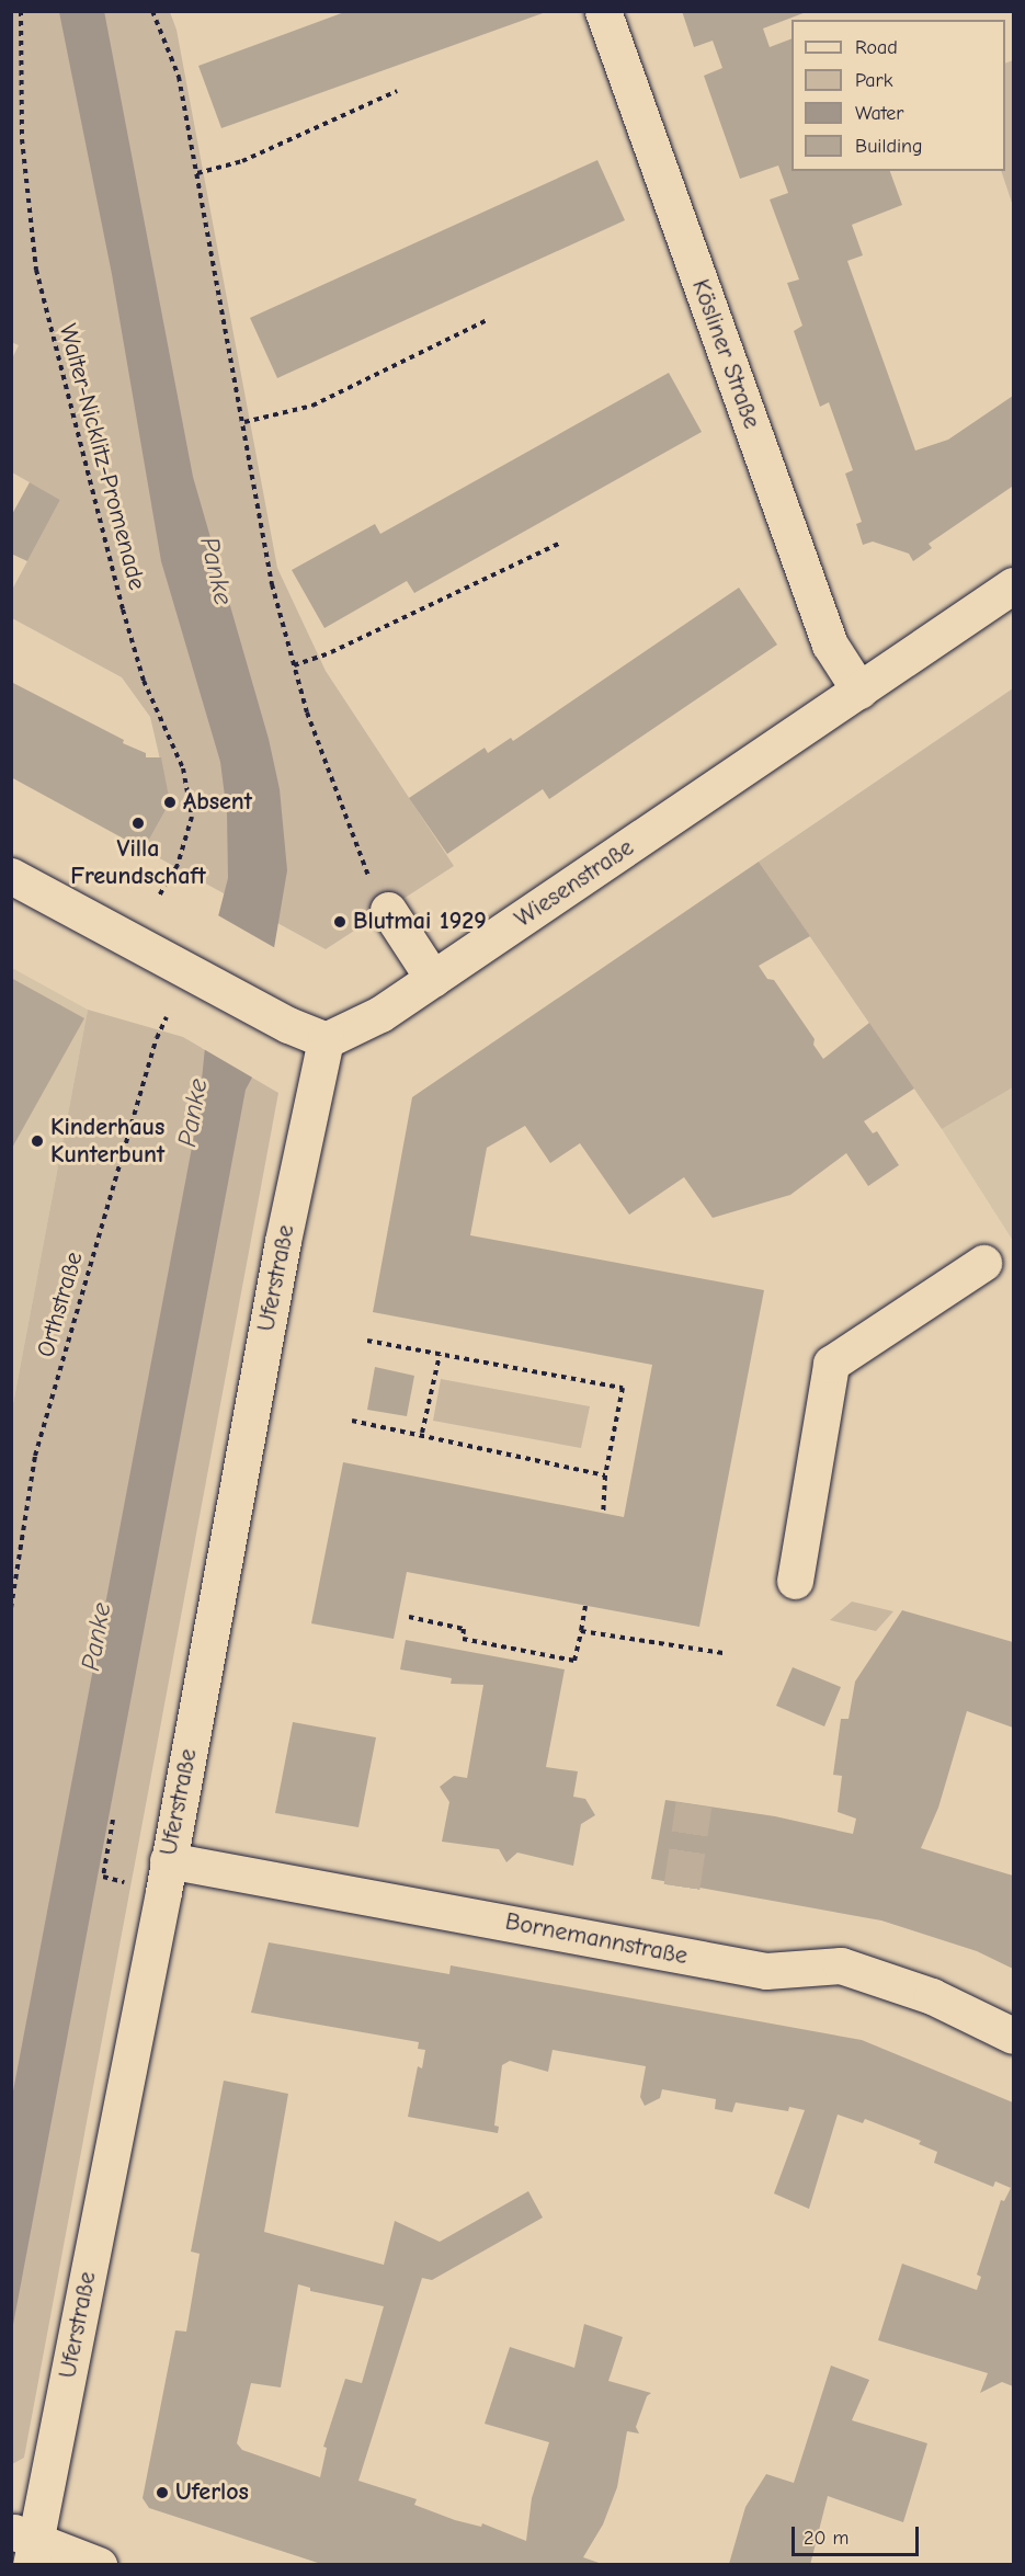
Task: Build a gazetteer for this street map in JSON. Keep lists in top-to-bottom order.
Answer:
{
  "streets": {
    "street": [
      "Kösliner Straße",
      "Wiesenstraße",
      "Uferstraße",
      "Bornemannstraße"
    ],
    "path": ["Walter-Nicklitz-Promenade", "Orthstraße"]
  },
  "crossings": [
    ["Kösliner Straße", "Wiesenstraße"],
    ["Wiesenstraße", "Uferstraße"],
    ["Uferstraße", "Bornemannstraße"]
  ],
  "water": ["Panke"],
  "places": [
    "Absent",
    "Villa Freundschaft",
    "Blutmai 1929",
    "Kinderhaus Kunterbunt",
    "Uferlos"
  ],
  "legend": [
    "Road",
    "Park",
    "Water",
    "Building"
  ],
  "scale_bar": "20 m"
}
